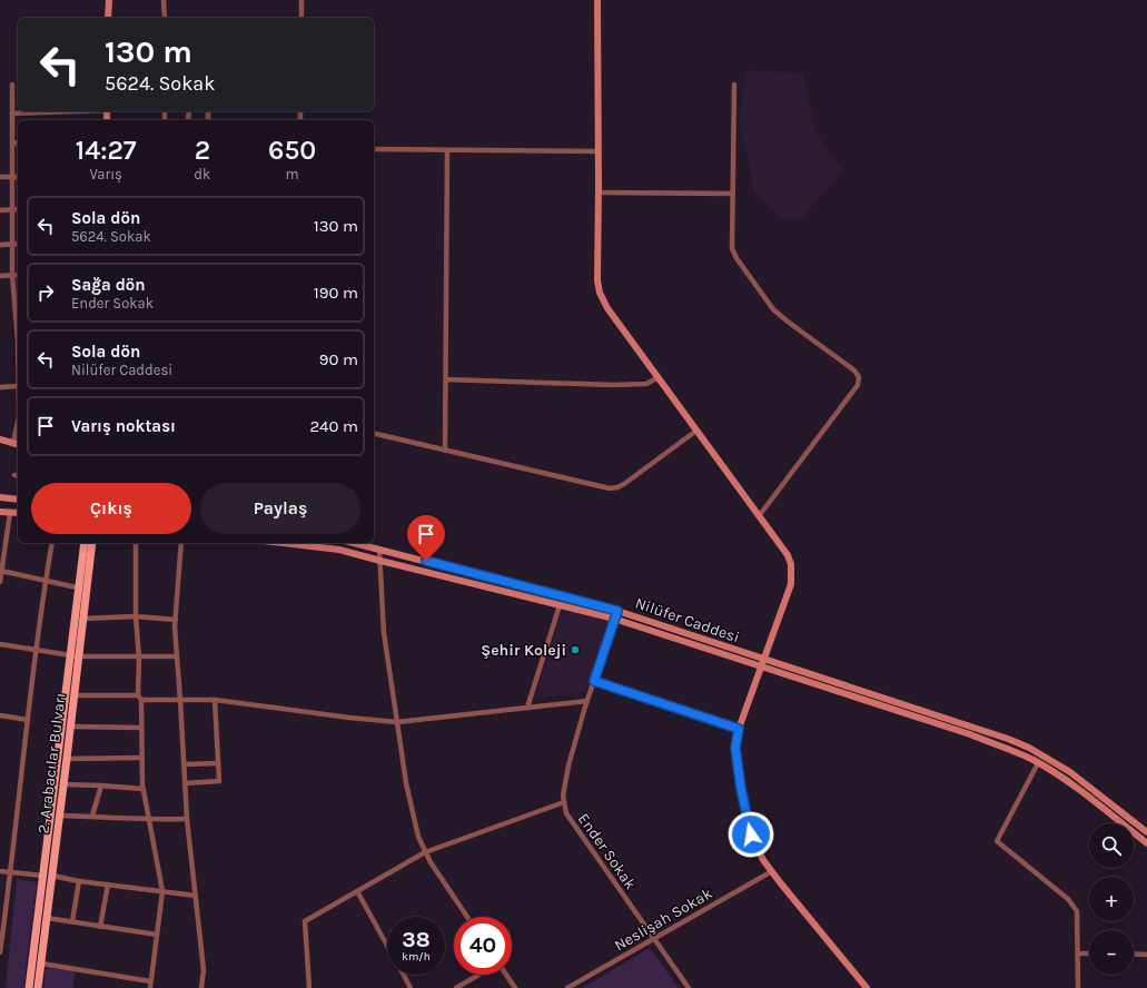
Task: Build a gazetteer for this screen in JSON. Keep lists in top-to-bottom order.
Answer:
{
  "streets": {
    "main road": ["2. Arabacılar Bulvarı"],
    "street": ["Nilüfer Caddesi", "Ender Sokak", "Neslişah Sokak"]
  },
  "crossings": [
    ["Nilüfer Caddesi", "Ender Sokak"],
    ["Ender Sokak", "Neslişah Sokak"]
  ],
  "places": ["Şehir Koleji"],
  "page": {
    "turn": ["130 m", "5624. Sokak"],
    "eta": [
      "14:27",
      "Varış",
      "2",
      "dk",
      "650",
      "m"
    ],
    "list": [
      {
        "name": "Sola dön",
        "note": "5624. Sokak",
        "value": "130 m"
      },
      {
        "name": "Sağa dön",
        "note": "Ender Sokak",
        "value": "190 m"
      },
      {
        "name": "Sola dön",
        "note": "Nilüfer Caddesi",
        "value": "90 m"
      },
      {
        "name": "Varış noktası",
        "value": "240 m"
      }
    ],
    "buttons": ["Çıkış", "Paylaş"],
    "map_buttons": ["+", "−"],
    "speed": "38 km/h",
    "limit": "40"
  }
}
